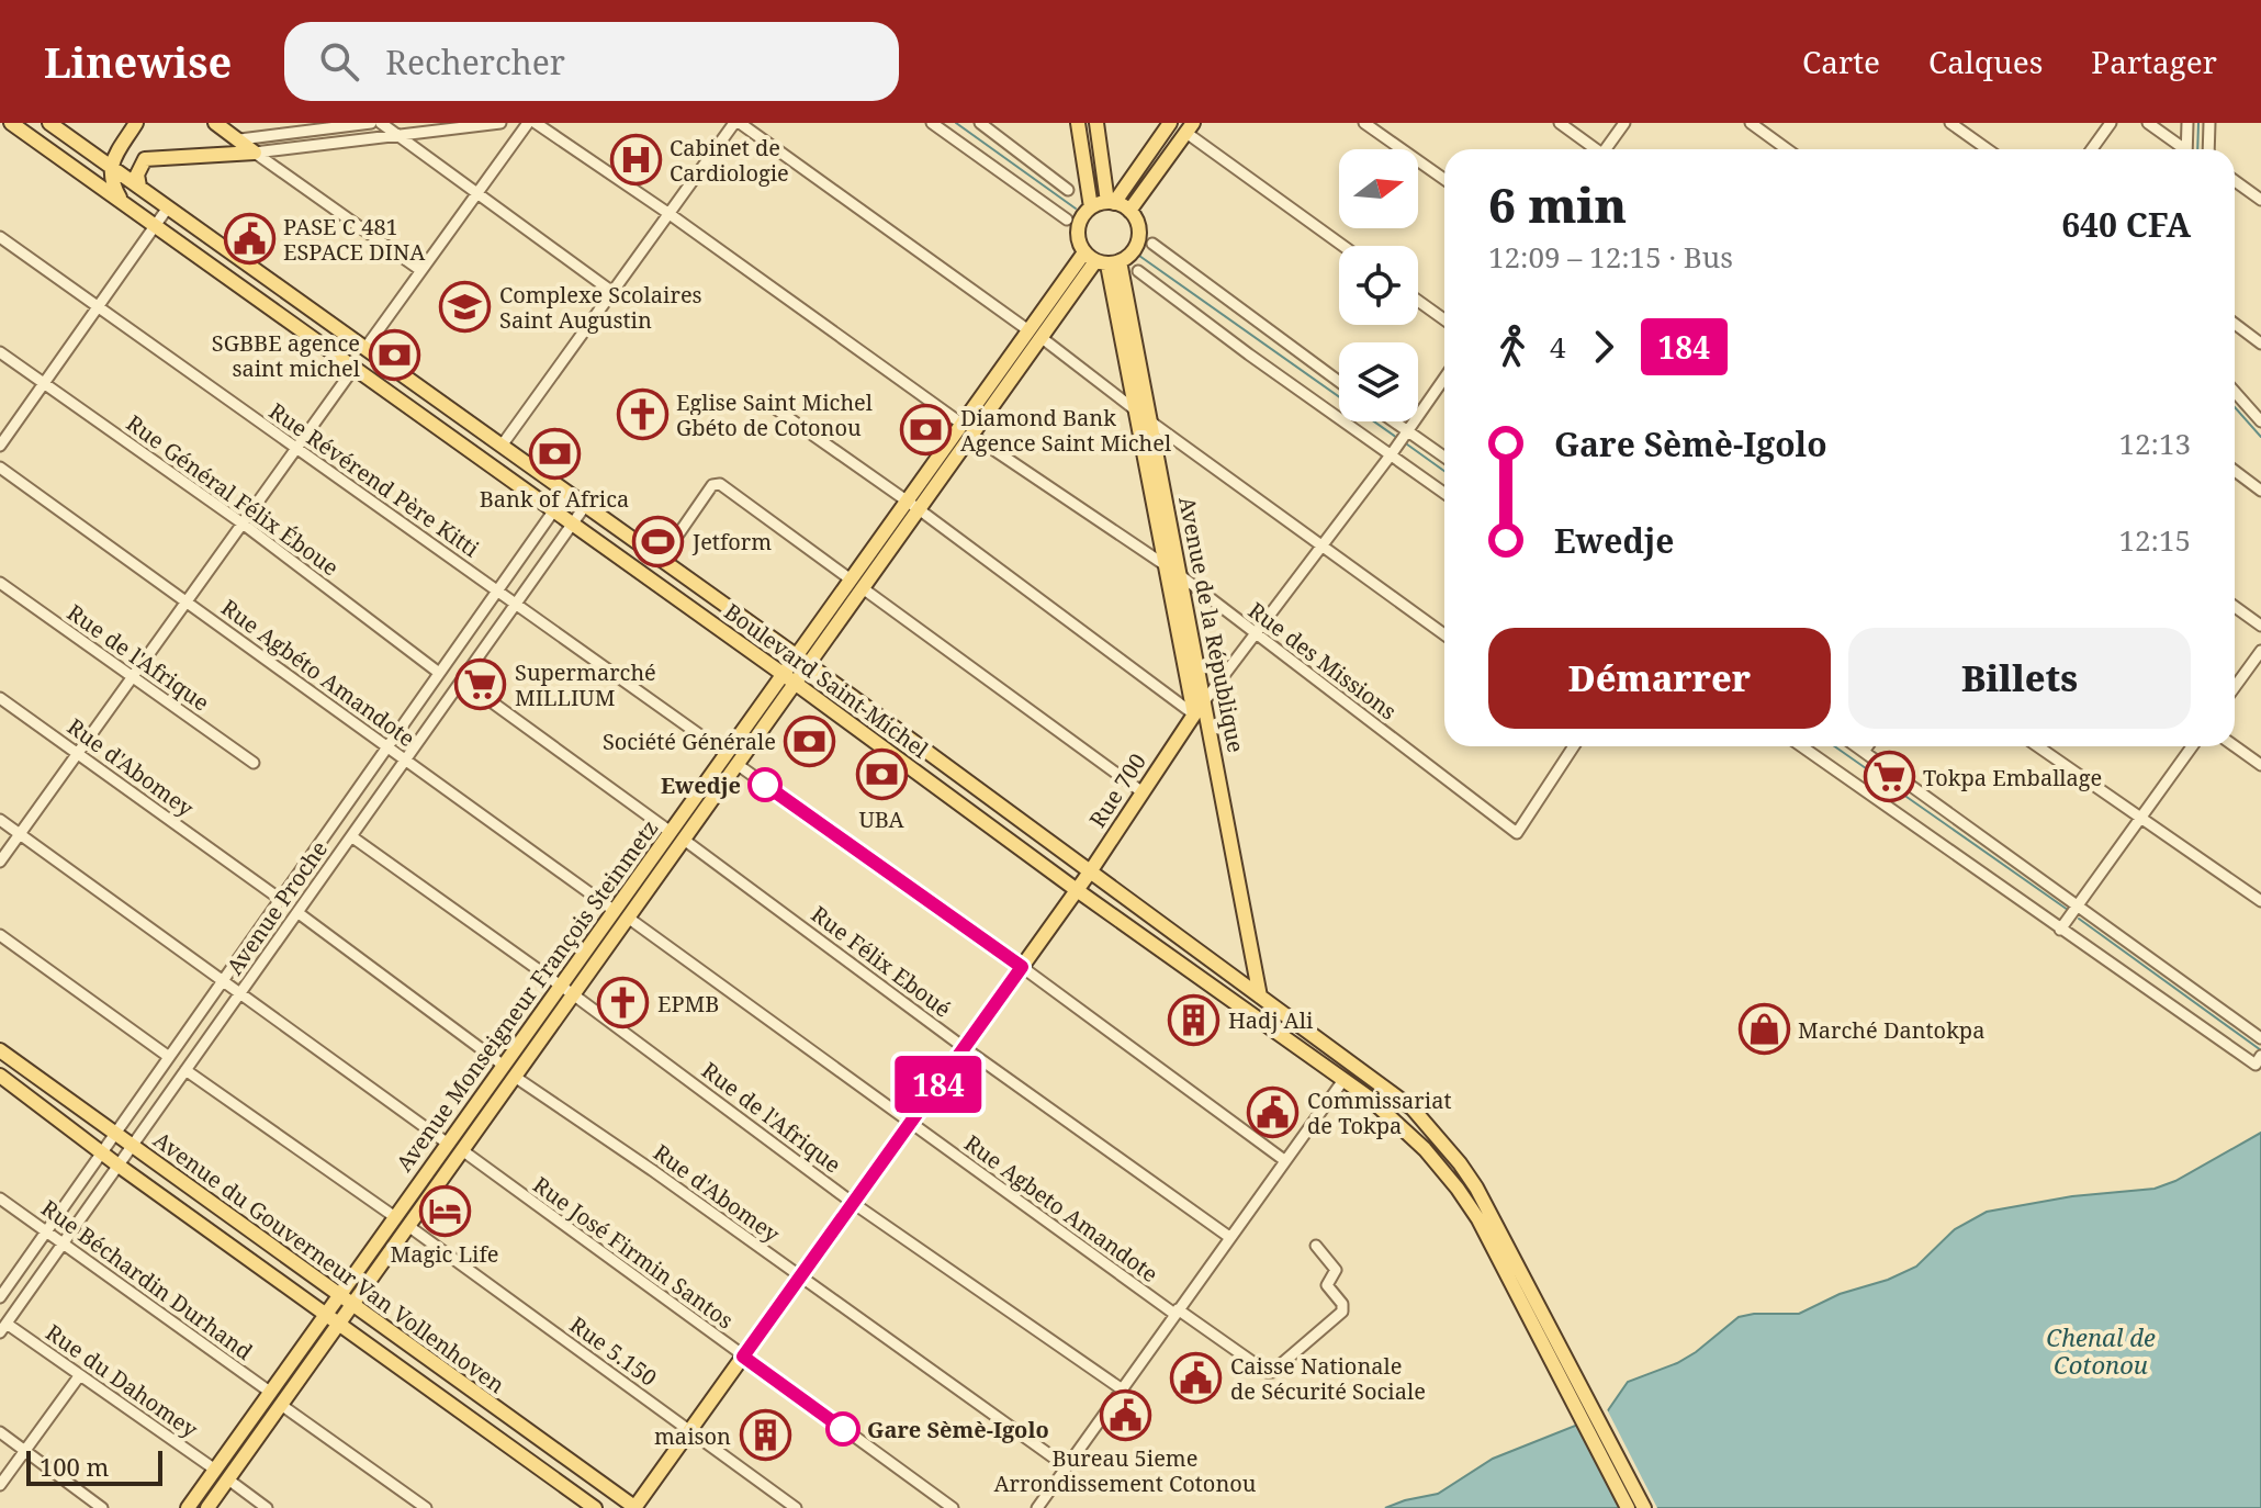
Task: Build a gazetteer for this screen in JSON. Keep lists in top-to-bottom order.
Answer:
{
  "streets": {
    "main road": [
      "Avenue de la République",
      "Boulevard Saint-Michel",
      "Rue 700",
      "Avenue Monseigneur François Steinmetz",
      "Avenue du Gouverneur Van Vollenhoven"
    ],
    "street": [
      "Rue Révérend Père Kitti",
      "Rue Général Félix Éboue",
      "Rue de l'Afrique",
      "Rue des Missions",
      "Rue Agbéto Amandote",
      "Rue d'Abomey",
      "Avenue Proche",
      "Rue Félix Eboué",
      "Rue Agbeto Amandote",
      "Rue José Firmin Santos",
      "Rue Béchardin Durhand",
      "Rue 5.150",
      "Rue du Dahomey"
    ]
  },
  "crossings": [
    ["Rue Révérend Père Kitti", "Rue 700"],
    ["Rue Révérend Père Kitti", "Avenue Proche"],
    ["Rue Révérend Père Kitti", "Avenue Monseigneur François Steinmetz"],
    ["Rue Général Félix Éboue", "Avenue Proche"],
    ["Avenue de la République", "Rue des Missions"],
    ["Avenue de la République", "Boulevard Saint-Michel"],
    ["Avenue de la République", "Rue 700"],
    ["Avenue de la République", "Avenue Monseigneur François Steinmetz"],
    ["Rue de l'Afrique", "Rue 700"],
    ["Rue de l'Afrique", "Avenue Proche"],
    ["Rue de l'Afrique", "Avenue Monseigneur François Steinmetz"],
    ["Rue des Missions", "Avenue Monseigneur François Steinmetz"],
    ["Rue Agbéto Amandote", "Avenue Proche"],
    ["Rue Agbéto Amandote", "Avenue Monseigneur François Steinmetz"],
    ["Boulevard Saint-Michel", "Rue 700"],
    ["Boulevard Saint-Michel", "Avenue Proche"],
    ["Boulevard Saint-Michel", "Avenue Monseigneur François Steinmetz"],
    ["Rue d'Abomey", "Rue 700"],
    ["Rue d'Abomey", "Avenue Proche"],
    ["Rue d'Abomey", "Avenue Monseigneur François Steinmetz"],
    ["Rue 700", "Rue Félix Eboué"],
    ["Rue 700", "Rue Agbeto Amandote"],
    ["Rue 700", "Rue José Firmin Santos"],
    ["Rue 700", "Avenue du Gouverneur Van Vollenhoven"],
    ["Rue 700", "Rue 5.150"],
    ["Avenue Proche", "Rue Félix Eboué"],
    ["Avenue Proche", "Avenue du Gouverneur Van Vollenhoven"],
    ["Avenue Proche", "Rue Béchardin Durhand"],
    ["Avenue Proche", "Rue du Dahomey"],
    ["Rue Félix Eboué", "Avenue Monseigneur François Steinmetz"],
    ["Avenue Monseigneur François Steinmetz", "Rue Agbeto Amandote"],
    ["Avenue Monseigneur François Steinmetz", "Rue José Firmin Santos"],
    ["Avenue Monseigneur François Steinmetz", "Avenue du Gouverneur Van Vollenhoven"],
    ["Avenue Monseigneur François Steinmetz", "Rue Béchardin Durhand"],
    ["Avenue Monseigneur François Steinmetz", "Rue 5.150"],
    ["Avenue Monseigneur François Steinmetz", "Rue du Dahomey"]
  ],
  "water": ["Chenal de Cotonou"],
  "places": {
    "hospital": ["Cabinet de Cardiologie"],
    "public building": [
      "PASE C 481 ESPACE DINA",
      "Commissariat de Tokpa",
      "Caisse Nationale de Sécurité Sociale",
      "Bureau 5ieme Arrondissement Cotonou"
    ],
    "school or university": ["Complexe Scolaires Saint Augustin"],
    "bank": [
      "SGBBE agence saint michel",
      "Diamond Bank Agence Saint Michel",
      "Bank of Africa",
      "Société Générale",
      "UBA"
    ],
    "church": ["Eglise Saint Michel Gbéto de Cotonou", "EPMB"],
    "sports": ["Jetform"],
    "supermarket": ["Supermarché MILLIUM", "Tokpa Emballage"],
    "other": ["Ewedje", "Gare Sèmè-Igolo"],
    "building": ["Hadj Ali", "maison"],
    "shop": ["Marché Dantokpa"],
    "hotel": ["Magic Life"]
  },
  "lines": ["bus line 184"],
  "scale_bar": "100 m",
  "north": "right",
  "page": {
    "header": "Linewise",
    "search": "Rechercher",
    "nav": ["Carte", "Calques", "Partager"],
    "on_map": "184",
    "heading": ["6 min", "12:09 – 12:15 · Bus", "640 CFA"],
    "legs": ["4", "184"],
    "list": [
      {
        "name": "Gare Sèmè-Igolo",
        "value": "12:13"
      },
      {
        "name": "Ewedje",
        "value": "12:15"
      }
    ],
    "buttons": ["Démarrer", "Billets"],
    "scale": "100 m"
  }
}
